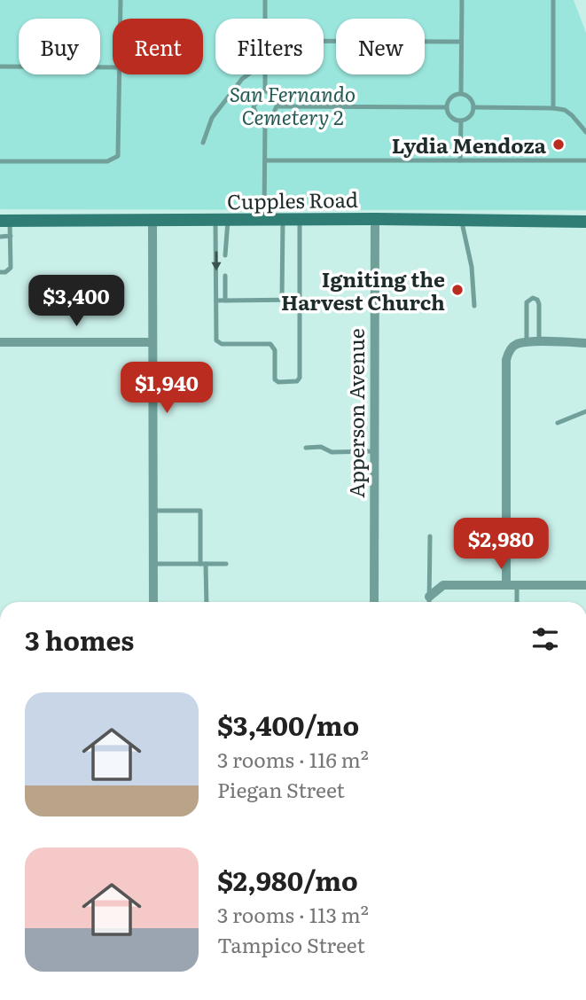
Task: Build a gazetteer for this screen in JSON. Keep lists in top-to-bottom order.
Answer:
{
  "streets": {
    "street": ["Cupples Road", "Apperson Avenue"]
  },
  "crossings": [
    ["Cupples Road", "Apperson Avenue"]
  ],
  "parks": ["San Fernando Cemetery 2"],
  "places": ["Lydia Mendoza", "Igniting the Harvest Church"],
  "page": {
    "chip": [
      "Buy",
      "Rent",
      "Filters",
      "New"
    ],
    "price": ["$3,400", "$1,940", "$2,980"],
    "heading": "3 homes",
    "list": [
      {
        "name": "$3,400/mo",
        "note": "3 rooms · 116 m² · Piegan Street"
      },
      {
        "name": "$2,980/mo",
        "note": "3 rooms · 113 m² · Tampico Street"
      }
    ]
  }
}
